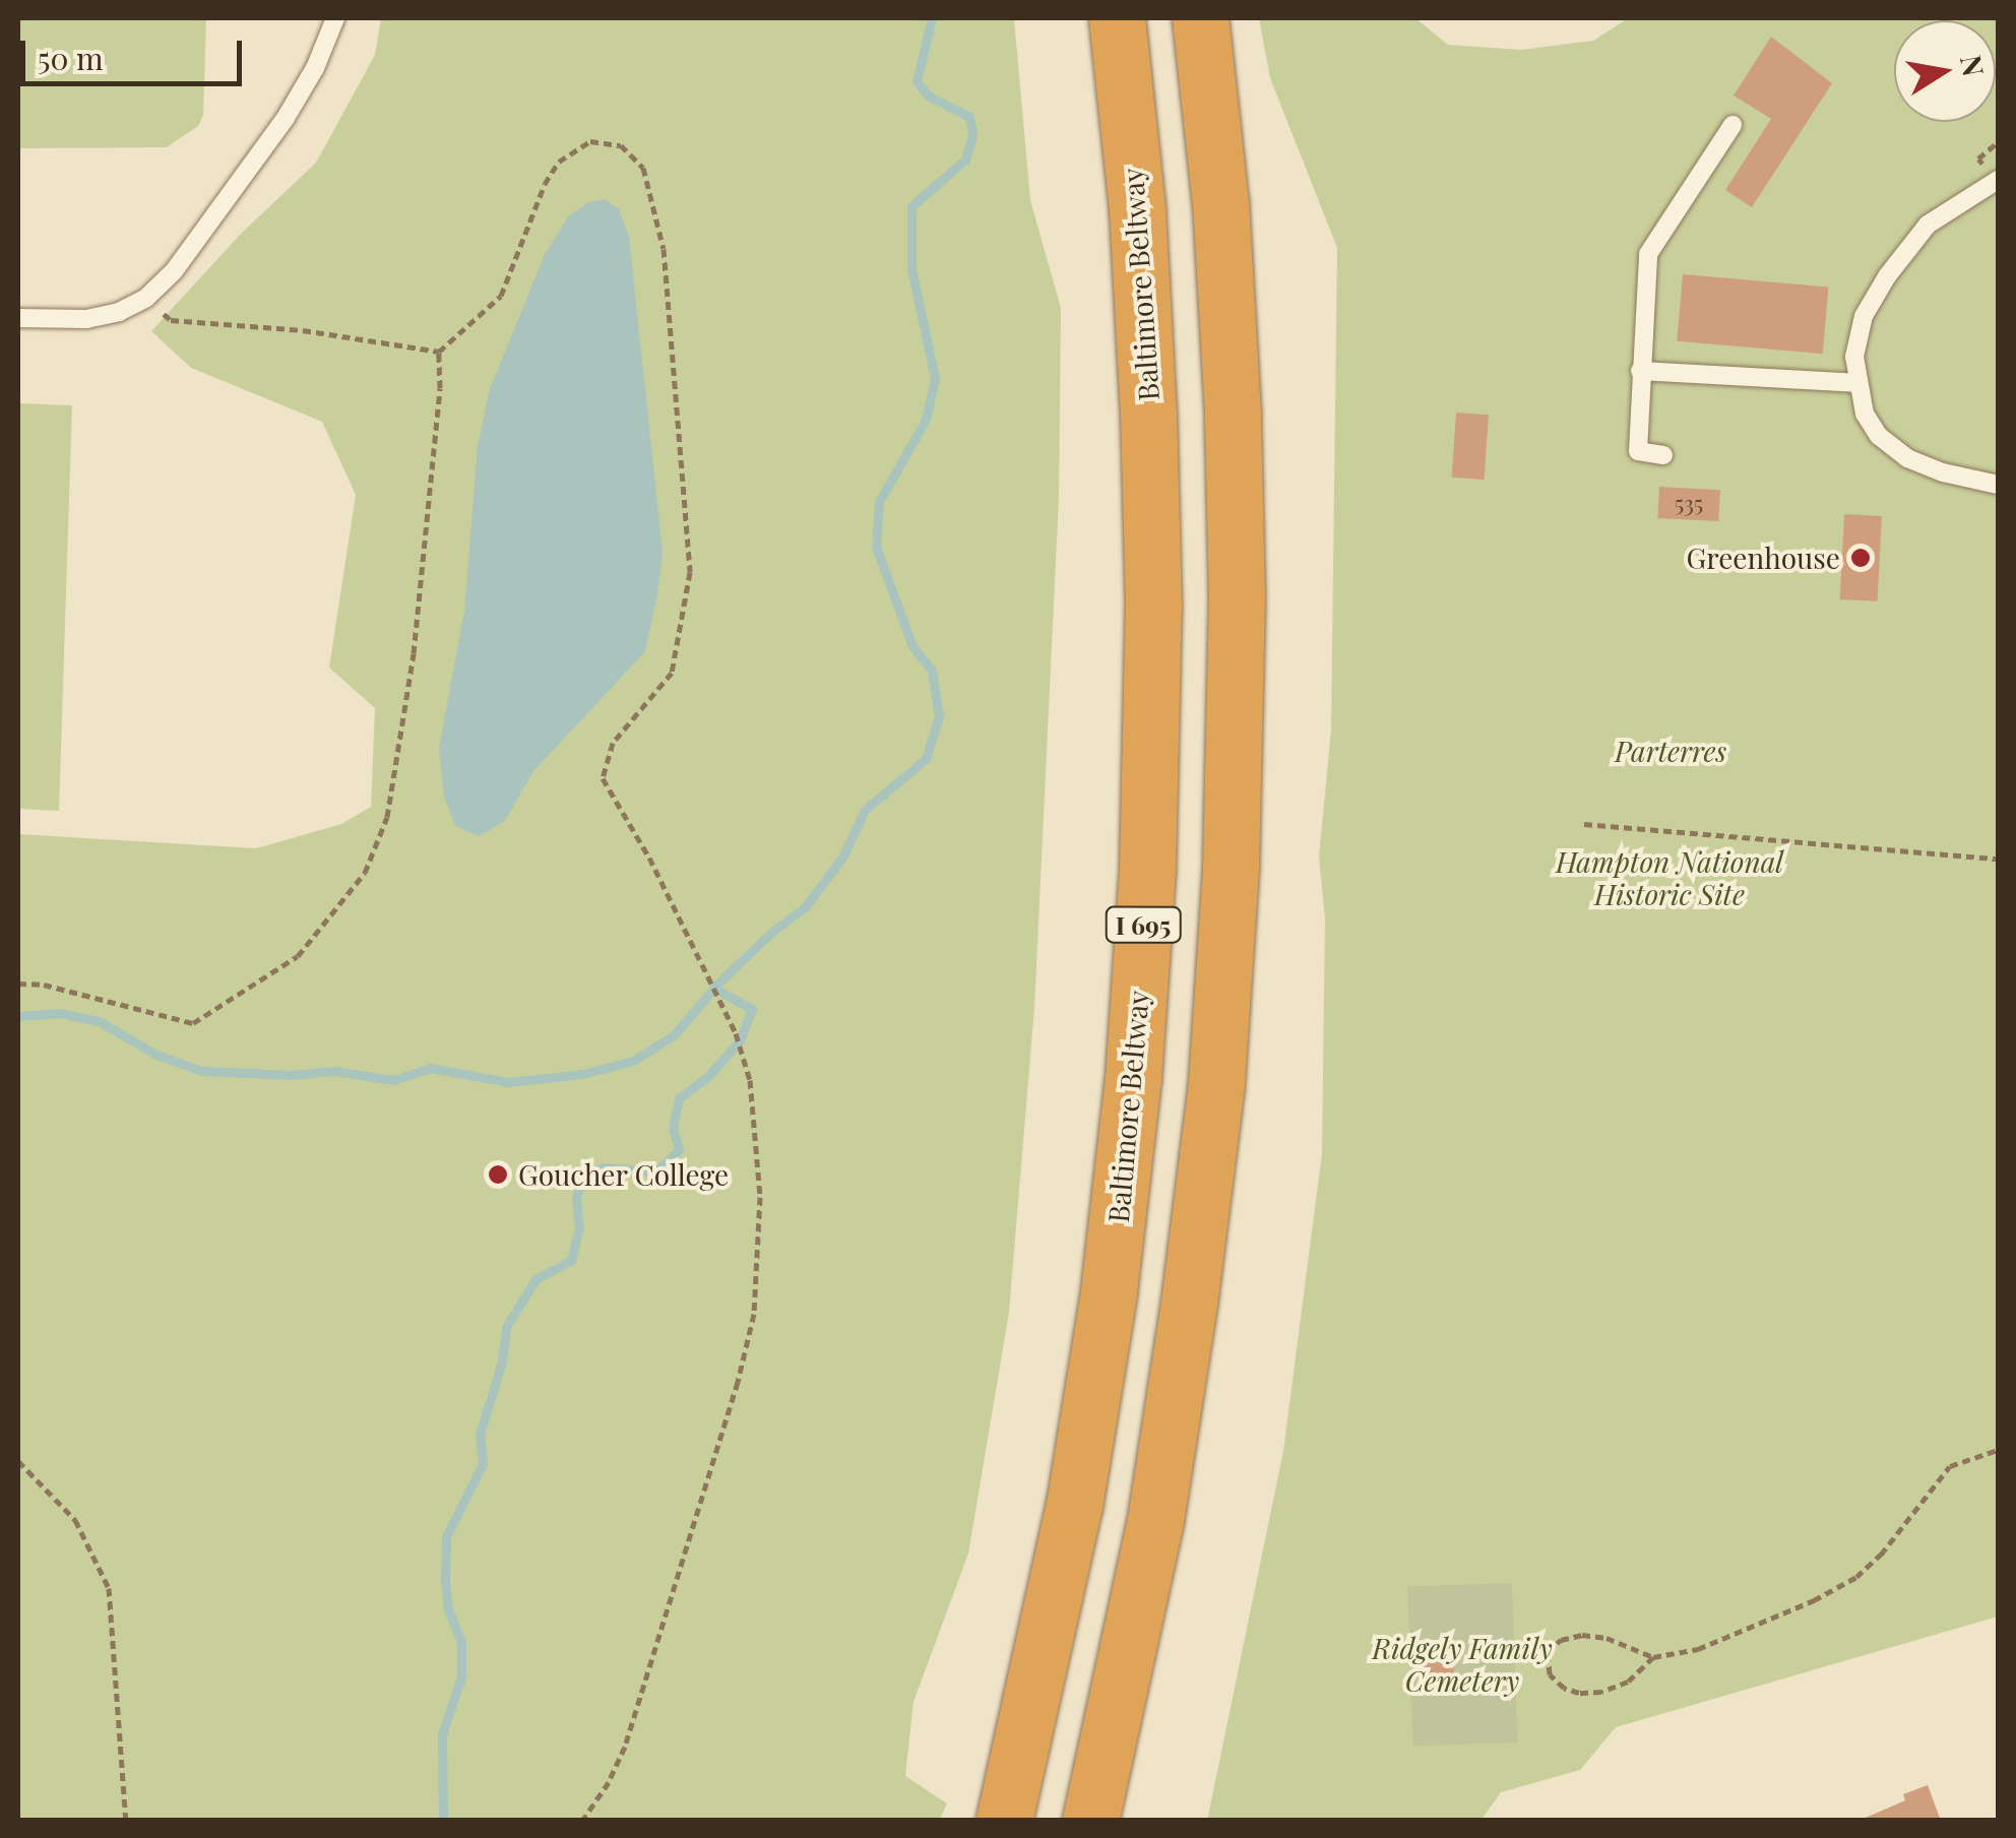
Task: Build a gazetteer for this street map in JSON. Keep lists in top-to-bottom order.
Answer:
{
  "streets": {
    "highway": ["Baltimore Beltway", "I 695"]
  },
  "parks": ["Parterres", "Hampton National Historic Site", "Ridgely Family Cemetery"],
  "places": ["Greenhouse", "Goucher College"],
  "house_numbers": ["535"],
  "scale_bar": "50 m",
  "north": "right"
}
